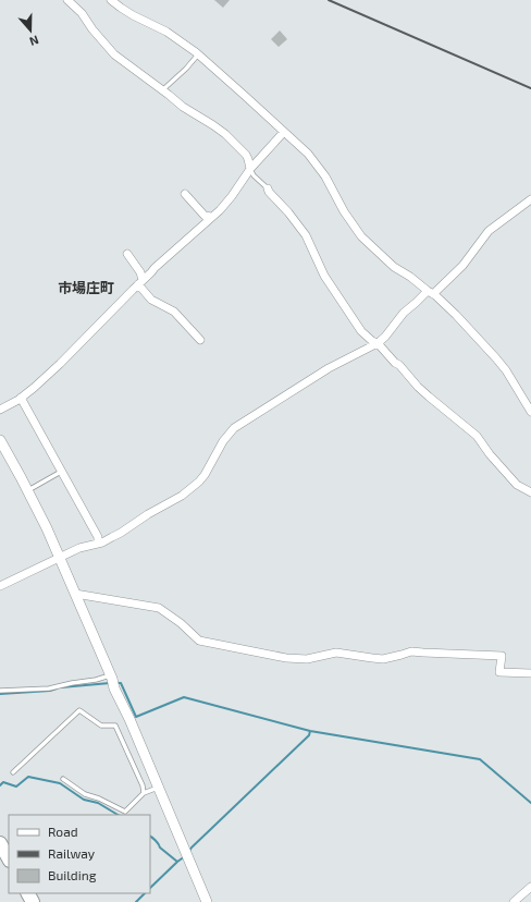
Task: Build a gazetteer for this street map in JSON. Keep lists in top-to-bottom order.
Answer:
{
  "districts": ["市場庄町"],
  "legend": ["Road", "Railway", "Building"],
  "north": "bottom"
}
